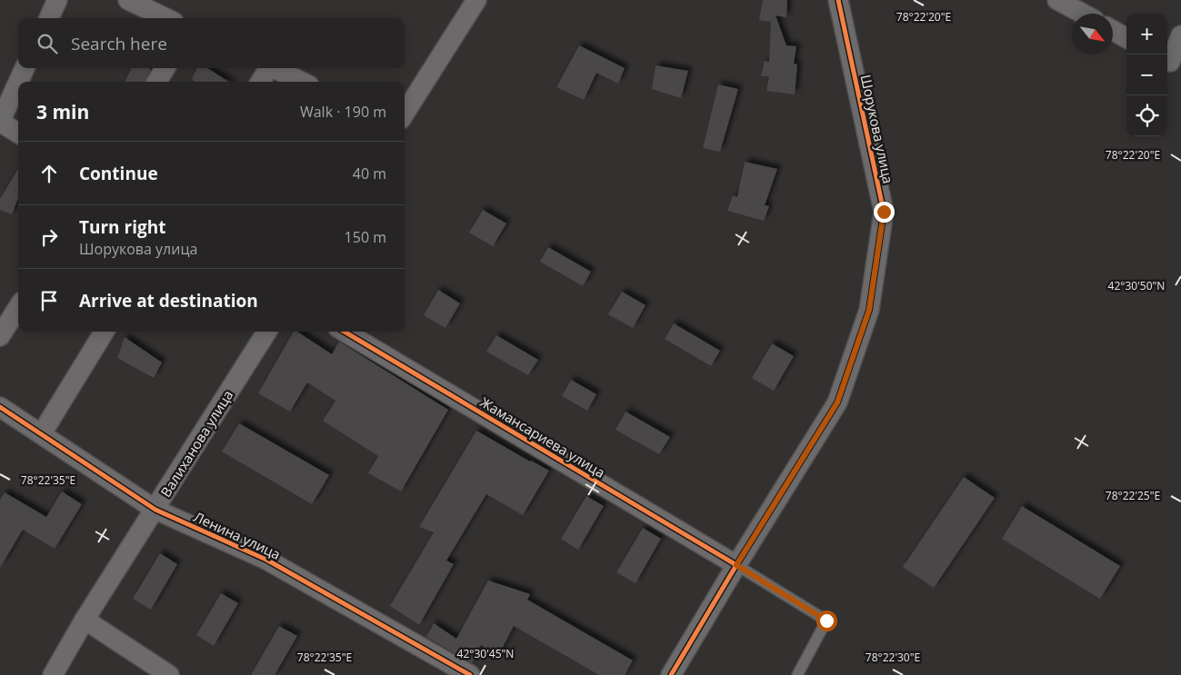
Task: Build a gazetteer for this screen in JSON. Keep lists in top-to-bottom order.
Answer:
{
  "streets": {
    "street": [
      "Шорукова улица",
      "Жамансариева улица",
      "Валиханова улица",
      "Ленина улица"
    ]
  },
  "crossings": [
    ["Шорукова улица", "Жамансариева улица"],
    ["Валиханова улица", "Ленина улица"]
  ],
  "north": "bottom right",
  "page": {
    "map_buttons": ["+", "−"],
    "search": "Search here",
    "heading": ["3 min", "Walk · 190 m"],
    "list": [
      ["Continue", "40 m"],
      ["Turn right", "Шорукова улица", "150 m"],
      "Arrive at destination"
    ]
  },
  "coordinates": [
    "78°22'20\"E",
    "42°30'50\"N",
    "78°22'35\"E",
    "78°22'25\"E",
    "42°30'45\"N",
    "78°22'30\"E"
  ]
}
